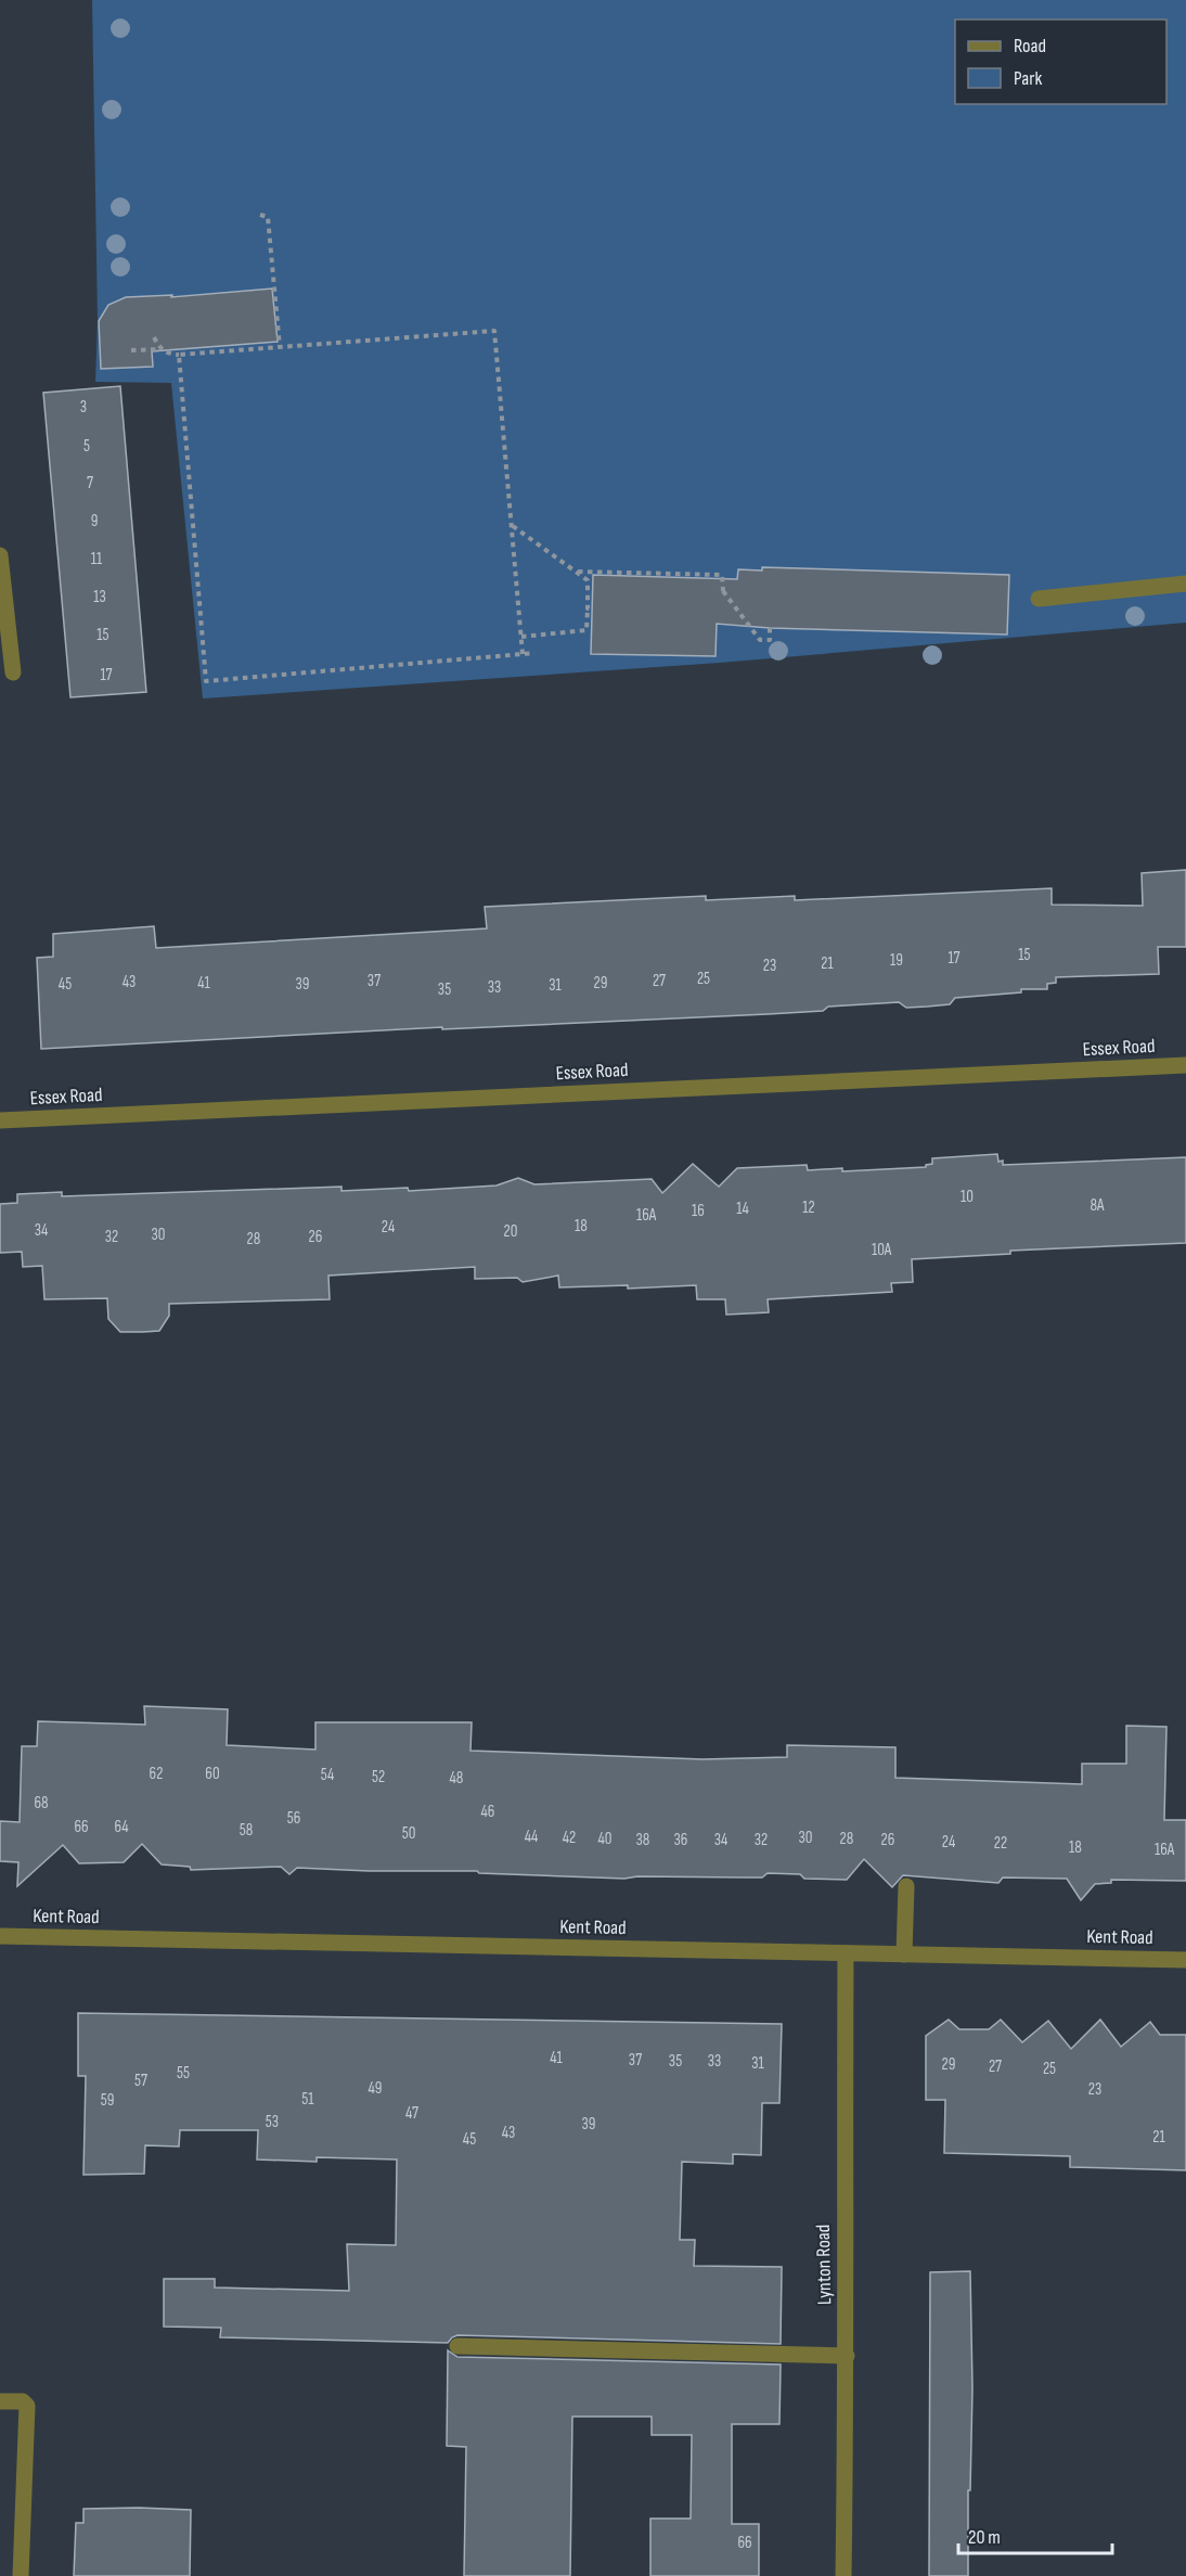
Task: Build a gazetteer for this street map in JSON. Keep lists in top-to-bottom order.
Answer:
{
  "streets": {
    "street": ["Essex Road", "Kent Road", "Lynton Road"]
  },
  "crossings": [
    ["Kent Road", "Lynton Road"]
  ],
  "house_numbers": [
    "3",
    "5",
    "7",
    "9",
    "11",
    "13",
    "15",
    "17",
    "15",
    "17",
    "19",
    "21",
    "23",
    "25",
    "37",
    "27",
    "43",
    "41",
    "29",
    "45",
    "39",
    "31",
    "33",
    "35",
    "10",
    "8A",
    "12",
    "14",
    "16",
    "16A",
    "18",
    "24",
    "34",
    "20",
    "30",
    "32",
    "26",
    "28",
    "10A",
    "62",
    "60",
    "54",
    "52",
    "48",
    "68",
    "46",
    "56",
    "66",
    "64",
    "58",
    "50",
    "44",
    "42",
    "30",
    "40",
    "28",
    "38",
    "36",
    "34",
    "32",
    "26",
    "24",
    "22",
    "18",
    "16A",
    "41",
    "37",
    "35",
    "33",
    "31",
    "29",
    "27",
    "25",
    "55",
    "57",
    "49",
    "23",
    "51",
    "59",
    "47",
    "53",
    "39",
    "43",
    "21",
    "45",
    "66"
  ],
  "legend": ["Road", "Park"],
  "scale_bar": "20 m"
}
